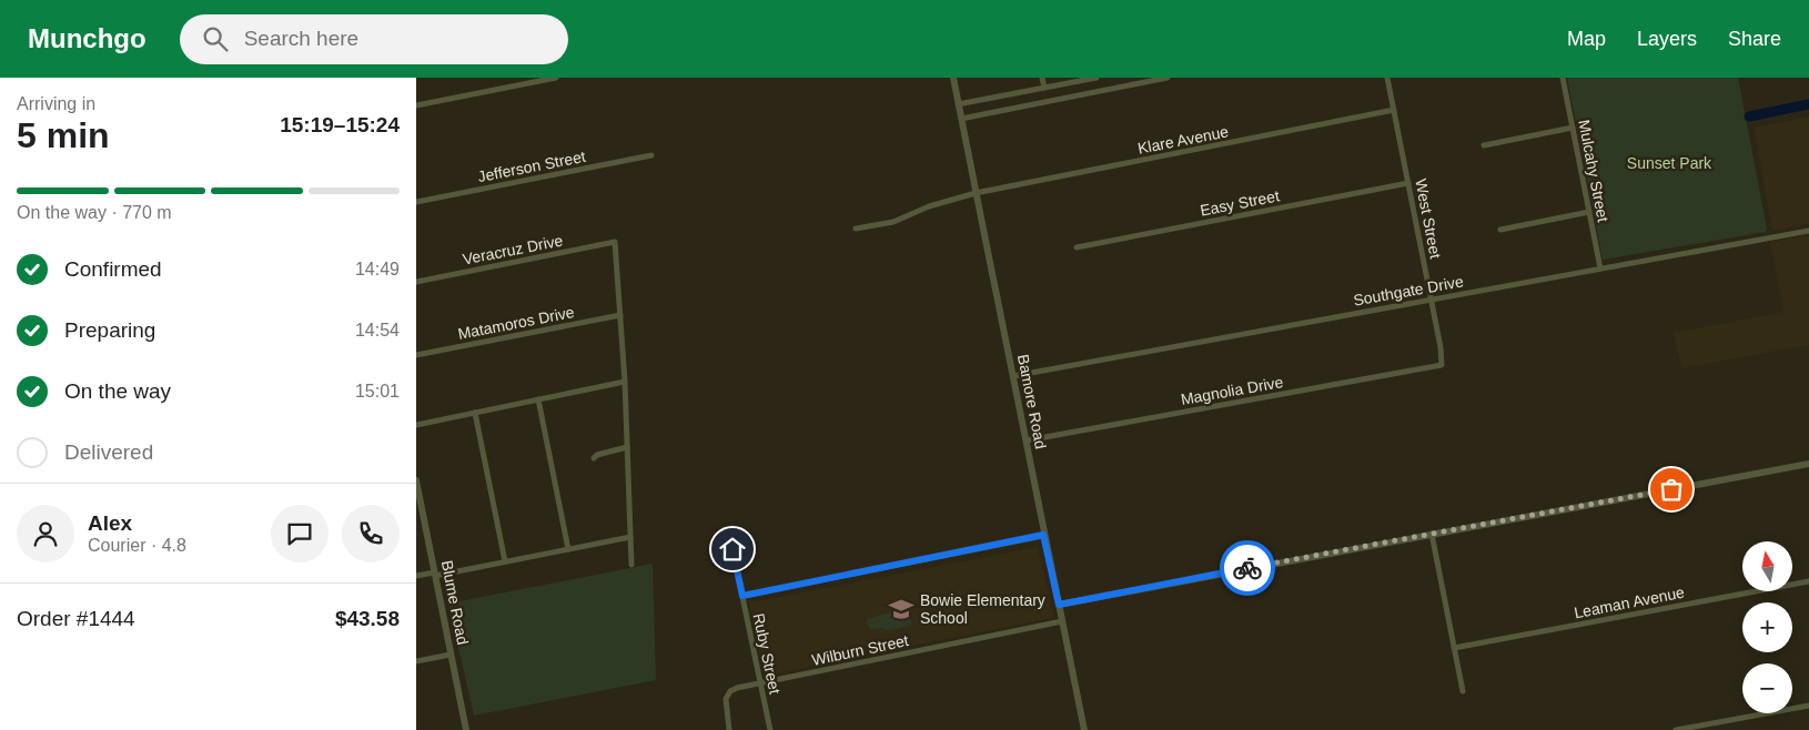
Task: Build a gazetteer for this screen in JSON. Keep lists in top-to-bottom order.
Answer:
{
  "streets": {
    "street": [
      "Klare Avenue",
      "Jefferson Street",
      "Mulcahy Street",
      "Easy Street",
      "West Street",
      "Veracruz Drive",
      "Southgate Drive",
      "Matamoros Drive",
      "Magnolia Drive",
      "Bamore Road",
      "Blume Road",
      "Leaman Avenue",
      "Wilburn Street",
      "Ruby Street"
    ]
  },
  "crossings": [
    ["Klare Avenue", "West Street"],
    ["Klare Avenue", "Bamore Road"],
    ["Mulcahy Street", "Southgate Drive"],
    ["Easy Street", "West Street"],
    ["West Street", "Southgate Drive"],
    ["West Street", "Magnolia Drive"],
    ["Veracruz Drive", "Matamoros Drive"],
    ["Southgate Drive", "Bamore Road"],
    ["Magnolia Drive", "Bamore Road"],
    ["Bamore Road", "Wilburn Street"],
    ["Wilburn Street", "Ruby Street"]
  ],
  "parks": ["Sunset Park"],
  "places": {
    "school or university": ["Bowie Elementary School"]
  },
  "north": "top",
  "page": {
    "header": "Munchgo",
    "search": "Search here",
    "nav": ["Map", "Layers", "Share"],
    "heading": ["5 min", "Arriving in", "15:19–15:24"],
    "panel": [
      "Alex",
      "Courier · 4.8",
      "Order #1444",
      "$43.58"
    ],
    "bar": "On the way · 770 m",
    "list": [
      ["Confirmed", "14:49"],
      ["Preparing", "14:54"],
      ["On the way", "15:01"],
      "Delivered"
    ],
    "map_buttons": ["+", "−"]
  }
}
